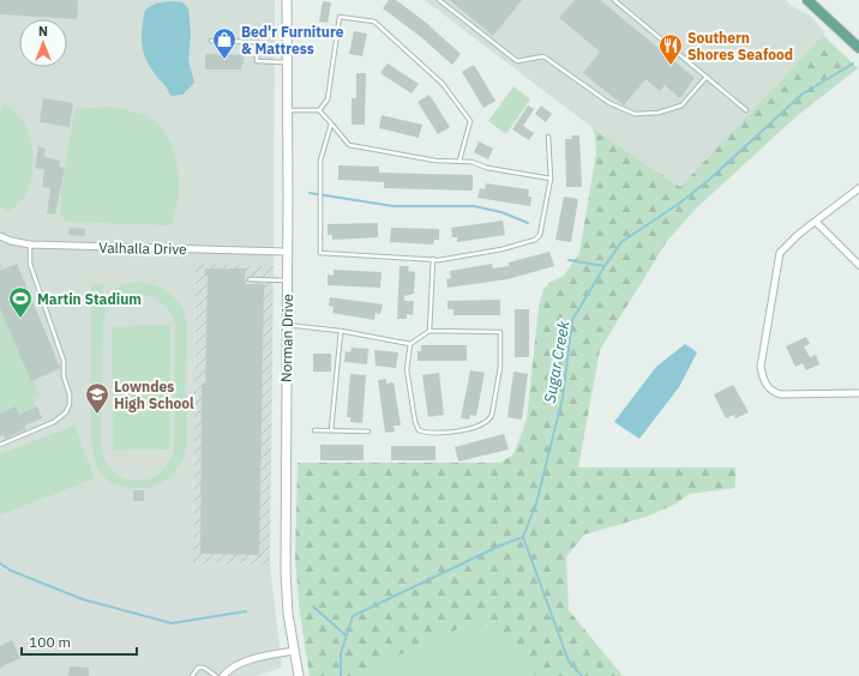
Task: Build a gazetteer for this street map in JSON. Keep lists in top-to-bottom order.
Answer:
{
  "streets": {
    "street": ["Valhalla Drive", "Norman Drive"]
  },
  "crossings": [
    ["Valhalla Drive", "Norman Drive"]
  ],
  "water": ["Sugar Creek"],
  "places": {
    "shop": ["Bed'r Furniture & Mattress"],
    "restaurant": ["Southern Shores Seafood"],
    "sports": ["Martin Stadium"],
    "school or university": ["Lowndes High School"]
  },
  "scale_bar": "100 m",
  "north": "top"
}
